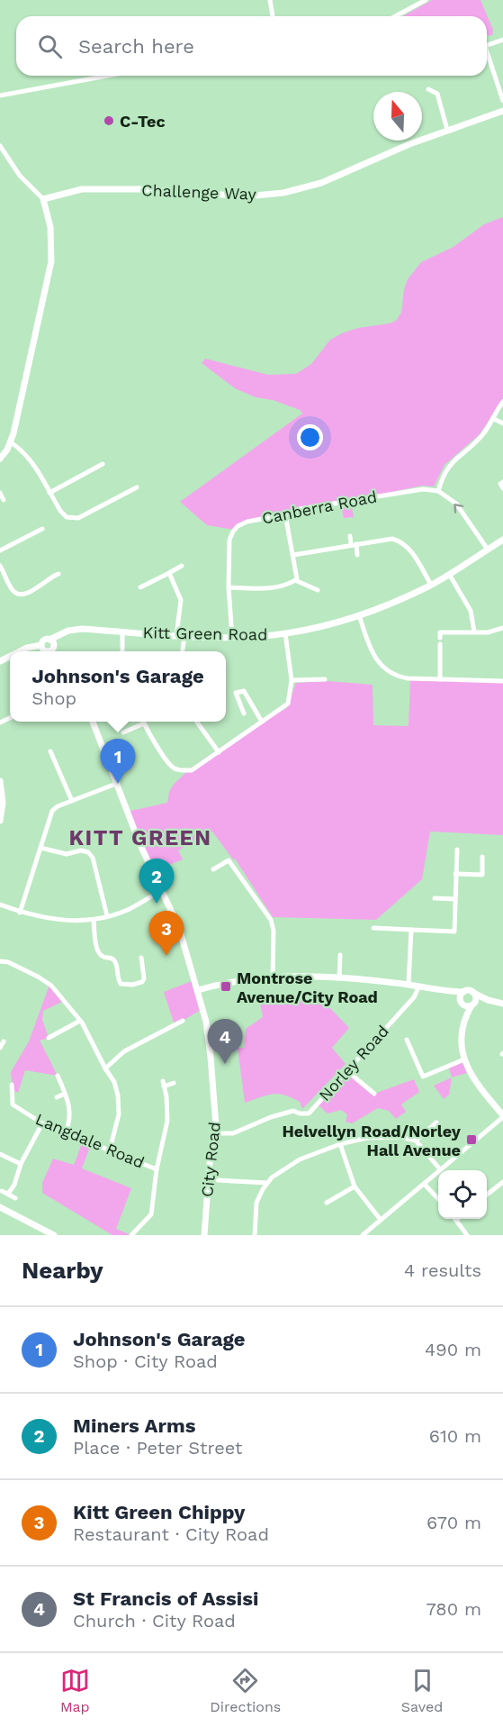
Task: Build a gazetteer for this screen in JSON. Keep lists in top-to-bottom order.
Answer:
{
  "streets": {
    "street": [
      "Challenge Way",
      "Canberra Road",
      "Kitt Green Road",
      "Norley Road",
      "Langdale Road",
      "City Road"
    ]
  },
  "crossings": [
    ["Canberra Road", "Kitt Green Road"],
    ["Norley Road", "City Road"]
  ],
  "districts": ["KITT GREEN"],
  "places": {
    "other": ["C-Tec"],
    "transit": ["Montrose Avenue/City Road", "Helvellyn Road/Norley Hall Avenue"]
  },
  "north": "top",
  "page": {
    "search": "Search here",
    "popup": ["Johnson's Garage", "Shop"],
    "pins": [
      "1",
      "2",
      "3",
      "4"
    ],
    "heading": ["Nearby", "4 results"],
    "list": [
      {
        "mark": "1",
        "name": "Johnson's Garage",
        "note": "Shop · City Road",
        "value": "490 m"
      },
      {
        "mark": "2",
        "name": "Miners Arms",
        "note": "Place · Peter Street",
        "value": "610 m"
      },
      {
        "mark": "3",
        "name": "Kitt Green Chippy",
        "note": "Restaurant · City Road",
        "value": "670 m"
      },
      {
        "mark": "4",
        "name": "St Francis of Assisi",
        "note": "Church · City Road",
        "value": "780 m"
      }
    ],
    "nav": ["Map", "Directions", "Saved"]
  }
}
